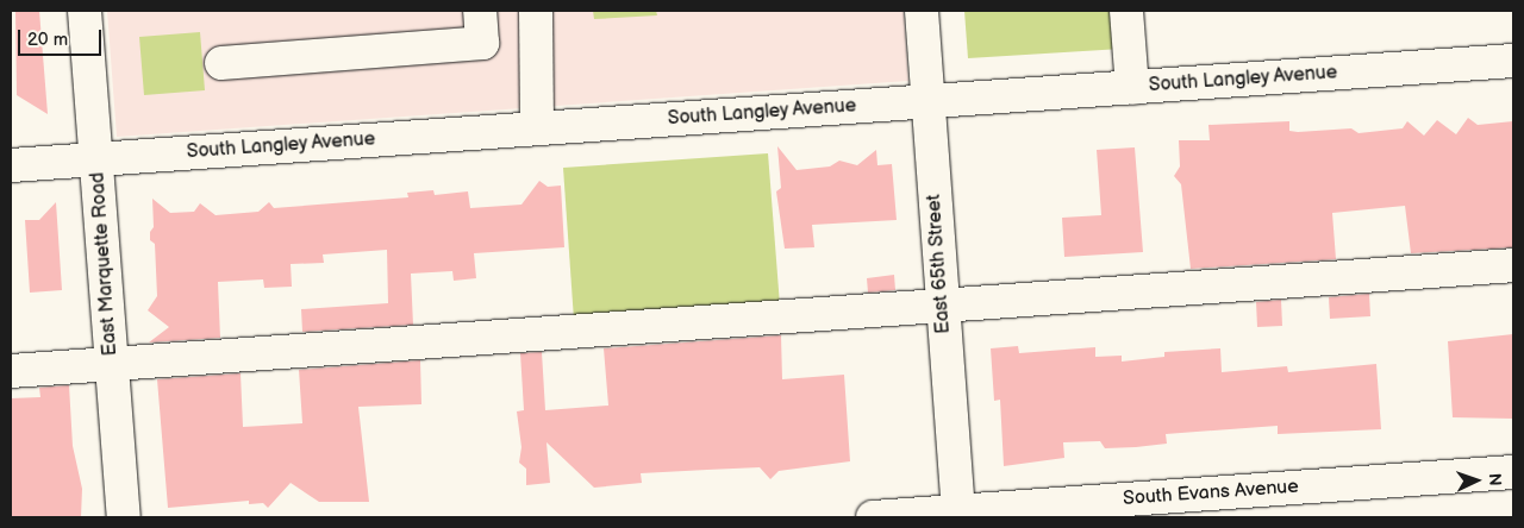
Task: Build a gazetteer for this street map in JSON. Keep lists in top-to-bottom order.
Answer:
{
  "streets": {
    "street": [
      "South Langley Avenue",
      "East Marquette Road",
      "East 65th Street",
      "South Evans Avenue"
    ]
  },
  "crossings": [
    ["South Langley Avenue", "East Marquette Road"],
    ["South Langley Avenue", "East 65th Street"],
    ["East 65th Street", "South Evans Avenue"]
  ],
  "scale_bar": "20 m",
  "north": "right"
}
